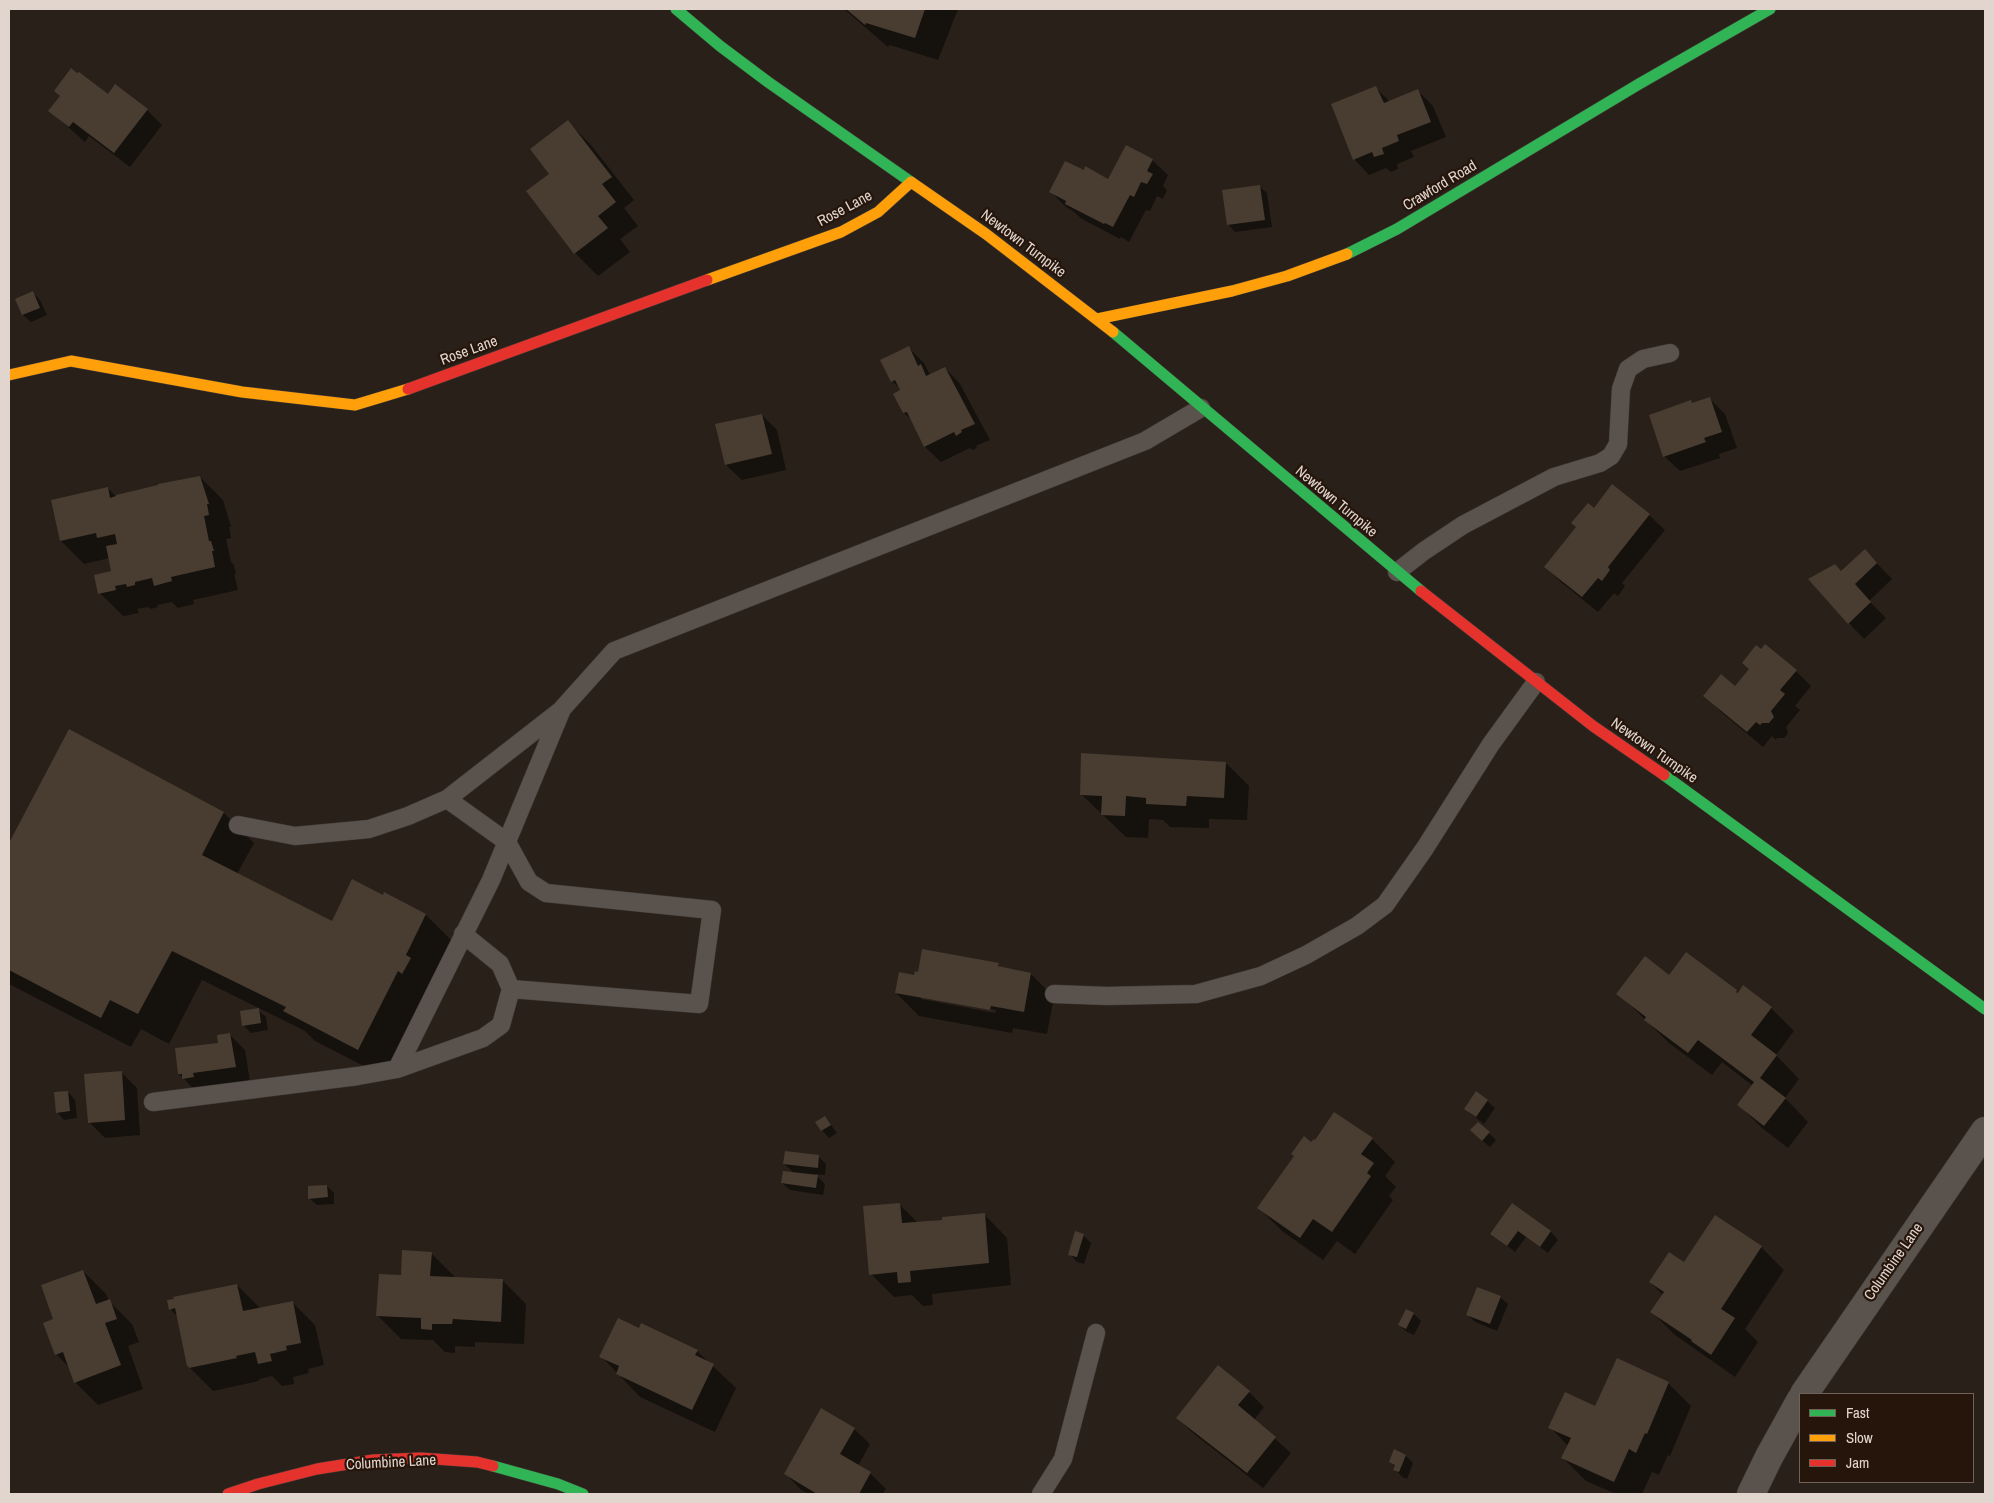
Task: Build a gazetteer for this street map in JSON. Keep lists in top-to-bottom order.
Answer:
{
  "streets": {
    "street": [
      "Crawford Road",
      "Rose Lane",
      "Newtown Turnpike",
      "Columbine Lane"
    ]
  },
  "crossings": [
    ["Crawford Road", "Newtown Turnpike"],
    ["Rose Lane", "Newtown Turnpike"]
  ],
  "legend": ["Fast", "Slow", "Jam"]
}
